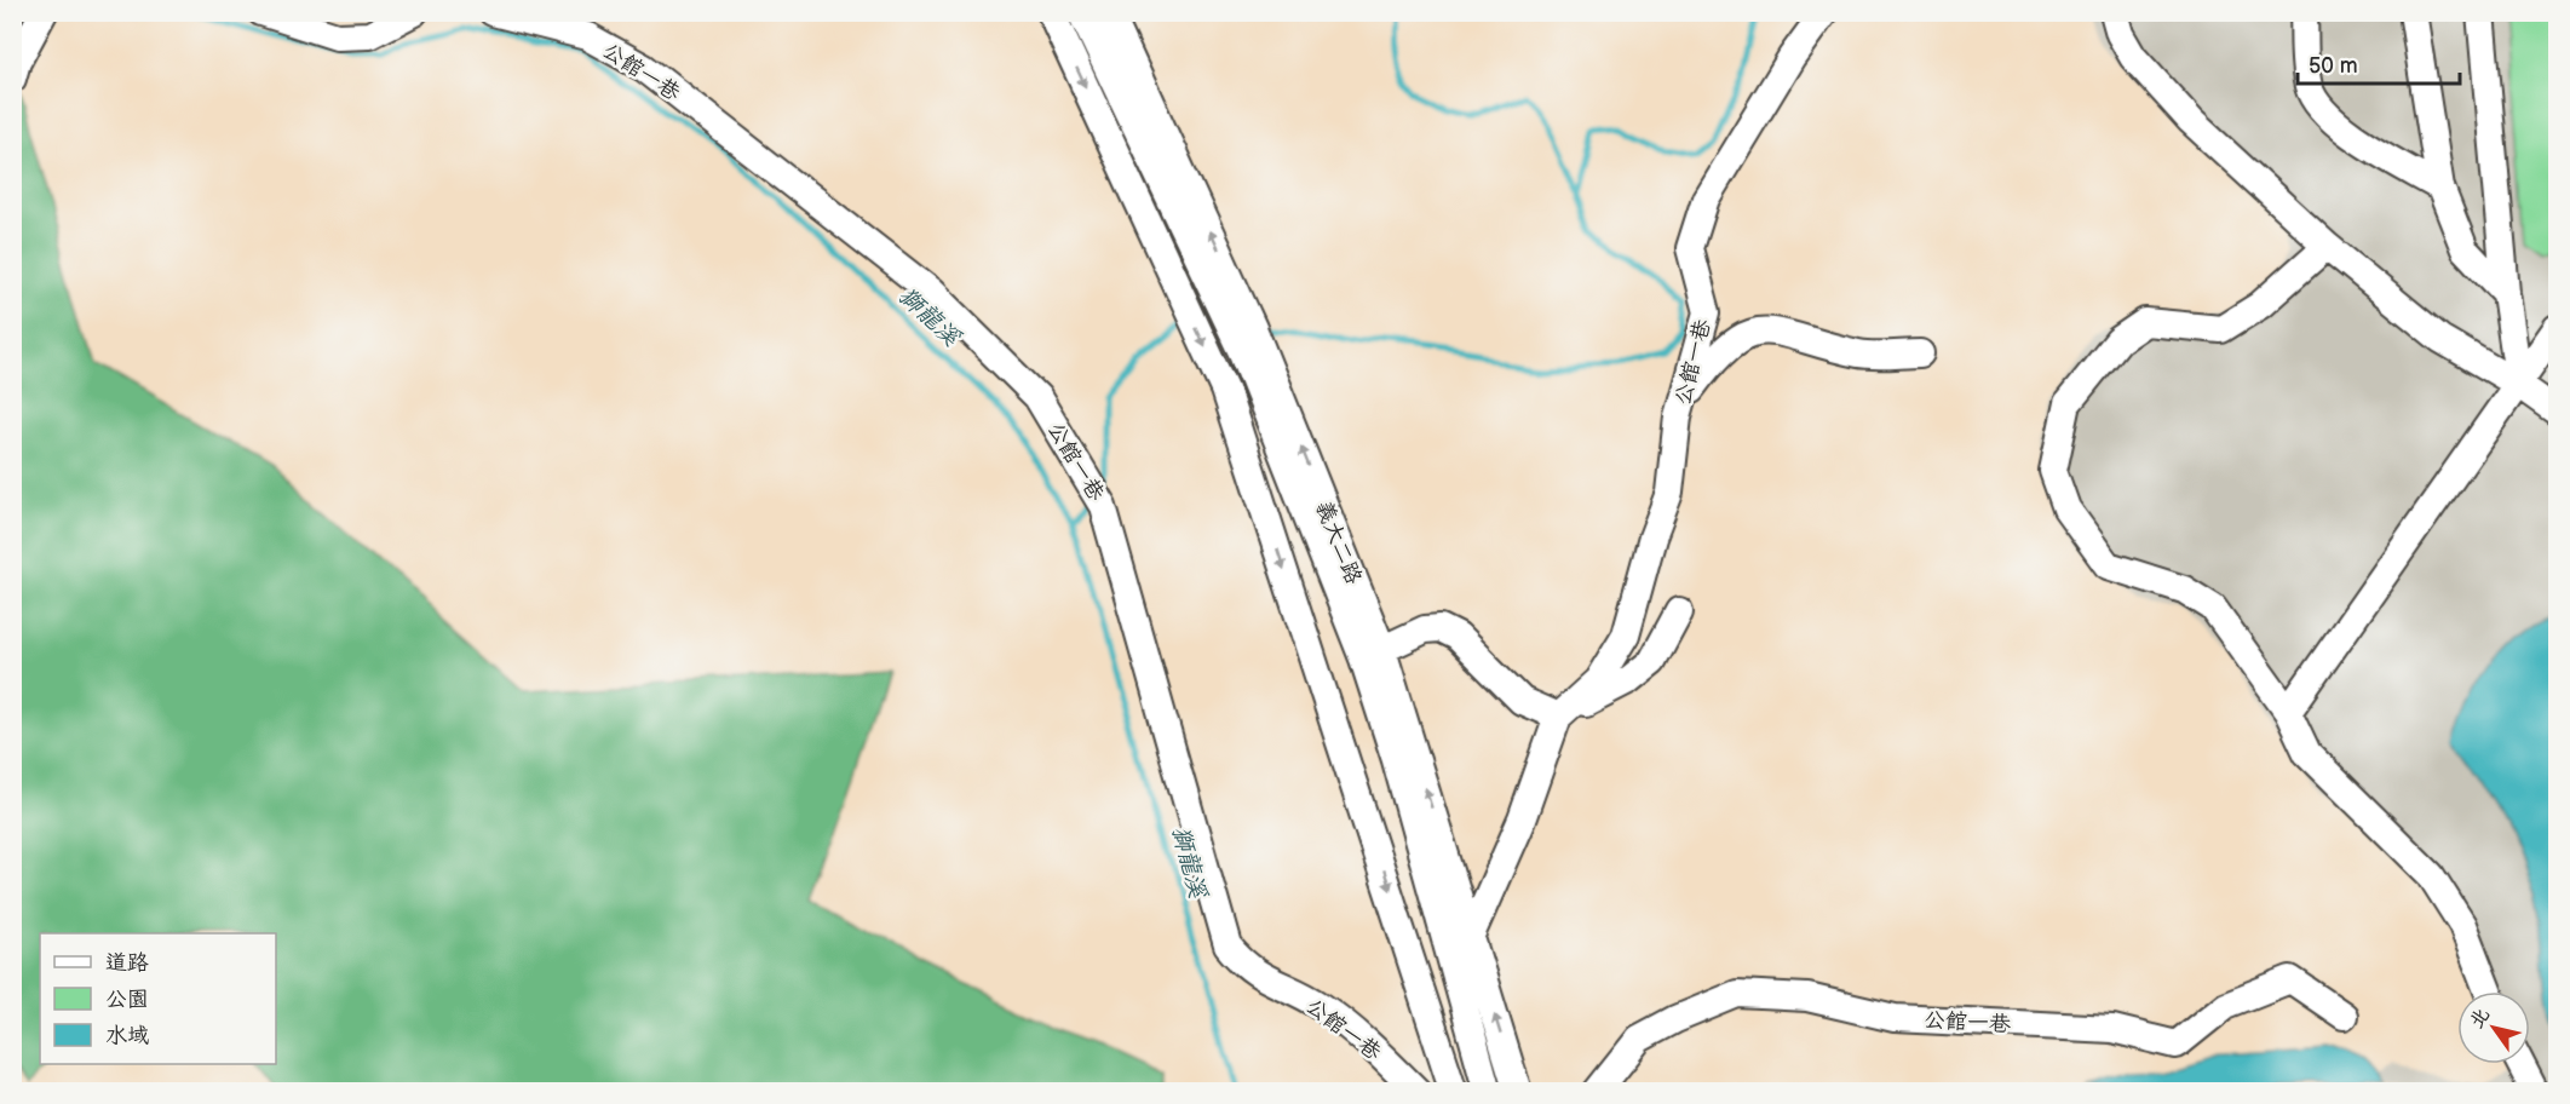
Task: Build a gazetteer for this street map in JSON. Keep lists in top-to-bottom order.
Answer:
{
  "streets": {
    "street": ["公館一巷", "義大二路"]
  },
  "crossings": [
    ["公館一巷", "義大二路"]
  ],
  "water": ["獅龍溪"],
  "legend": ["道路", "公園", "水域"],
  "scale_bar": "50 m",
  "north": "top left"
}
